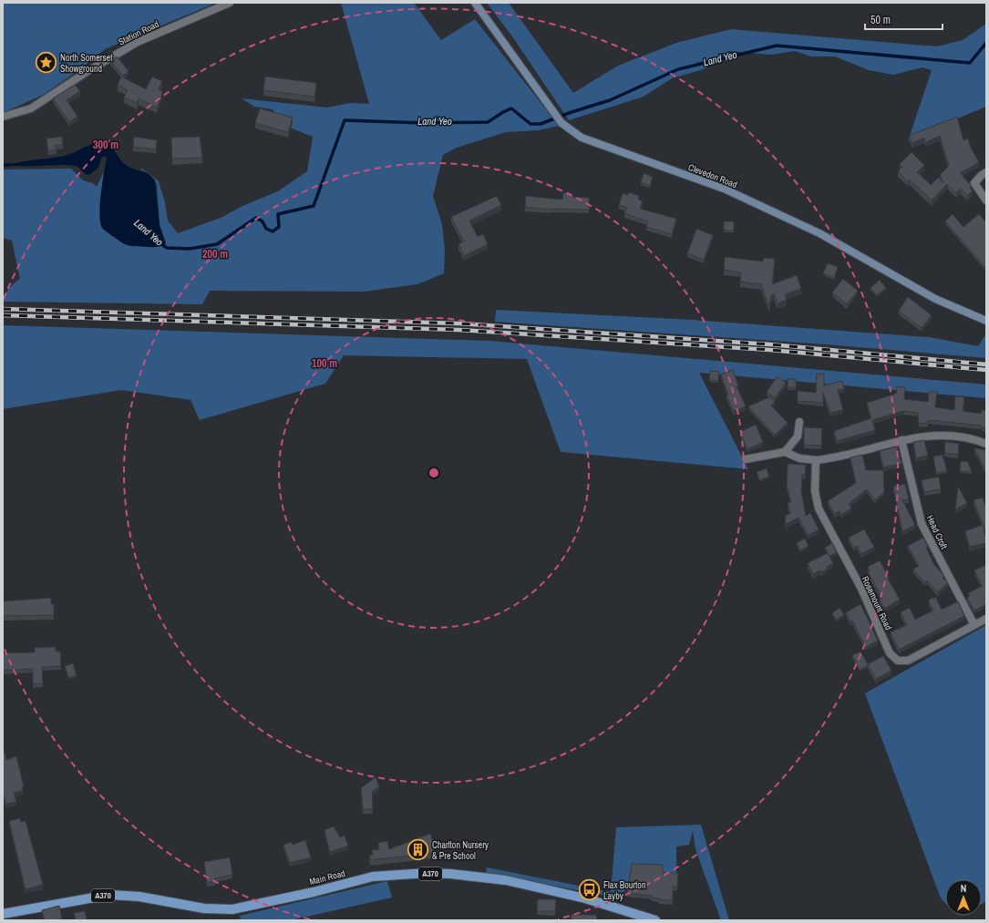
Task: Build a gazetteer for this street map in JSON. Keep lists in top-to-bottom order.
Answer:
{
  "streets": {
    "main road": ["Clevedon Road", "A370", "Main Road"],
    "street": ["Station Road", "Head Croft", "Rosemount Road"]
  },
  "crossings": [
    ["Head Croft", "Rosemount Road"]
  ],
  "water": ["Land Yeo"],
  "places": {
    "place": ["North Somerset Showground"],
    "building": ["Charlton Nursery & Pre School"],
    "bus stop": ["Flax Bourton Layby"]
  },
  "scale_bar": "50 m",
  "north": "top",
  "rings": ["300 m", "200 m", "100 m"]
}
